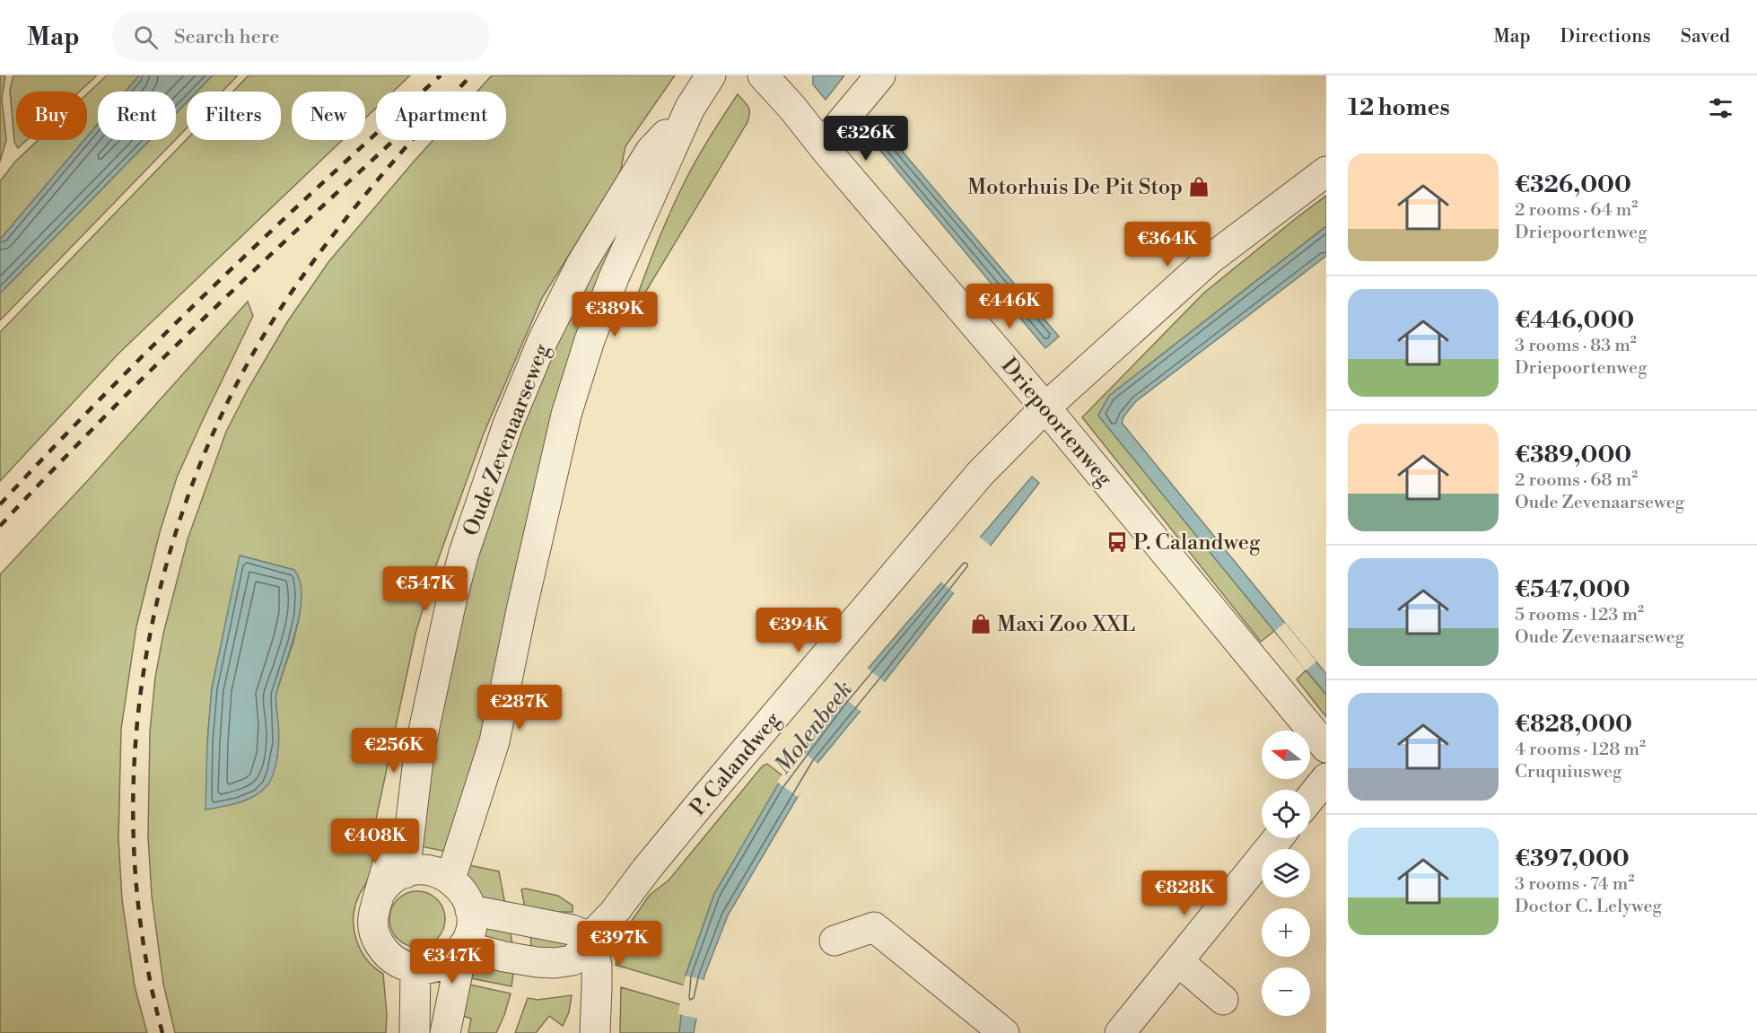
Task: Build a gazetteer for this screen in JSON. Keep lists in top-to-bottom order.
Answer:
{
  "streets": {
    "street": ["Driepoortenweg", "Oude Zevenaarseweg", "P. Calandweg"]
  },
  "crossings": [
    ["Driepoortenweg", "P. Calandweg"],
    ["Oude Zevenaarseweg", "P. Calandweg"]
  ],
  "water": ["Molenbeek"],
  "places": {
    "shop": ["Motorhuis De Pit Stop", "Maxi Zoo XXL"],
    "bus stop": ["P. Calandweg"]
  },
  "north": "left",
  "page": {
    "header": "Map",
    "search": "Search here",
    "nav": ["Map", "Directions", "Saved"],
    "heading": "12 homes",
    "chip": [
      "Buy",
      "Rent",
      "Filters",
      "New",
      "Apartment"
    ],
    "price": [
      "€326K",
      "€364K",
      "€446K",
      "€389K",
      "€547K",
      "€394K",
      "€287K",
      "€256K",
      "€408K",
      "€828K",
      "€397K",
      "€347K"
    ],
    "list": [
      {
        "name": "€326,000",
        "note": "2 rooms · 64 m² · Driepoortenweg"
      },
      {
        "name": "€446,000",
        "note": "3 rooms · 83 m² · Driepoortenweg"
      },
      {
        "name": "€389,000",
        "note": "2 rooms · 68 m² · Oude Zevenaarseweg"
      },
      {
        "name": "€547,000",
        "note": "5 rooms · 123 m² · Oude Zevenaarseweg"
      },
      {
        "name": "€828,000",
        "note": "4 rooms · 128 m² · Cruquiusweg"
      },
      {
        "name": "€397,000",
        "note": "3 rooms · 74 m² · Doctor C. Lelyweg"
      }
    ],
    "map_buttons": ["+", "−"]
  }
}
